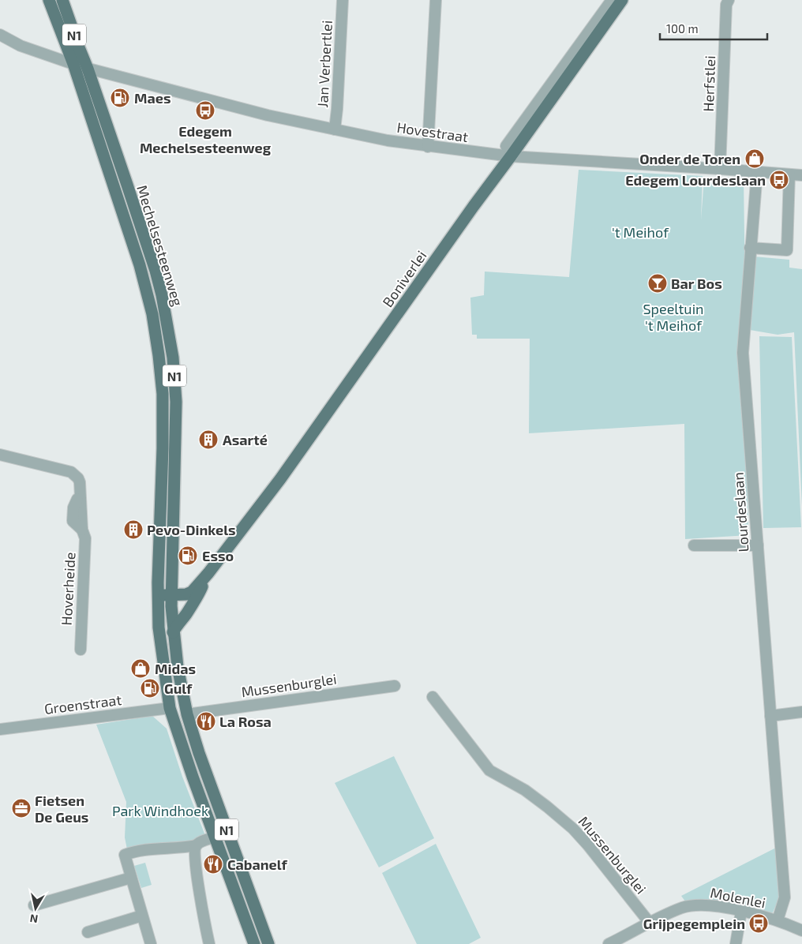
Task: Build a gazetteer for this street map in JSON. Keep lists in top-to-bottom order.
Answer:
{
  "streets": {
    "main road": ["N1", "Mechelsesteenweg", "Boniverlei"],
    "street": [
      "Jan Verbertlei",
      "Herfstlei",
      "Hovestraat",
      "Lourdeslaan",
      "Hoverheide",
      "Mussenburglei",
      "Groenstraat",
      "Molenlei"
    ]
  },
  "crossings": [
    ["Jan Verbertlei", "Hovestraat"],
    ["Herfstlei", "Hovestraat"],
    ["Hovestraat", "Mechelsesteenweg"],
    ["Hovestraat", "Boniverlei"],
    ["Hovestraat", "Lourdeslaan"],
    ["Mechelsesteenweg", "Boniverlei"],
    ["Mechelsesteenweg", "Mussenburglei"],
    ["Mechelsesteenweg", "Groenstraat"],
    ["Lourdeslaan", "Molenlei"]
  ],
  "parks": ["'t Meihof", "Speeltuin 't Meihof", "Park Windhoek"],
  "places": {
    "fuel station": ["Maes", "Esso", "Gulf"],
    "bus stop": ["Edegem Mechelsesteenweg", "Edegem Lourdeslaan", "Grijpegemplein"],
    "shop": ["Onder de Toren", "Midas"],
    "bar": ["Bar Bos"],
    "building": ["Asarté", "Pevo-Dinkels"],
    "restaurant": ["La Rosa", "Cabanelf"],
    "office": ["Fietsen De Geus"]
  },
  "scale_bar": "100 m",
  "north": "bottom"
}
